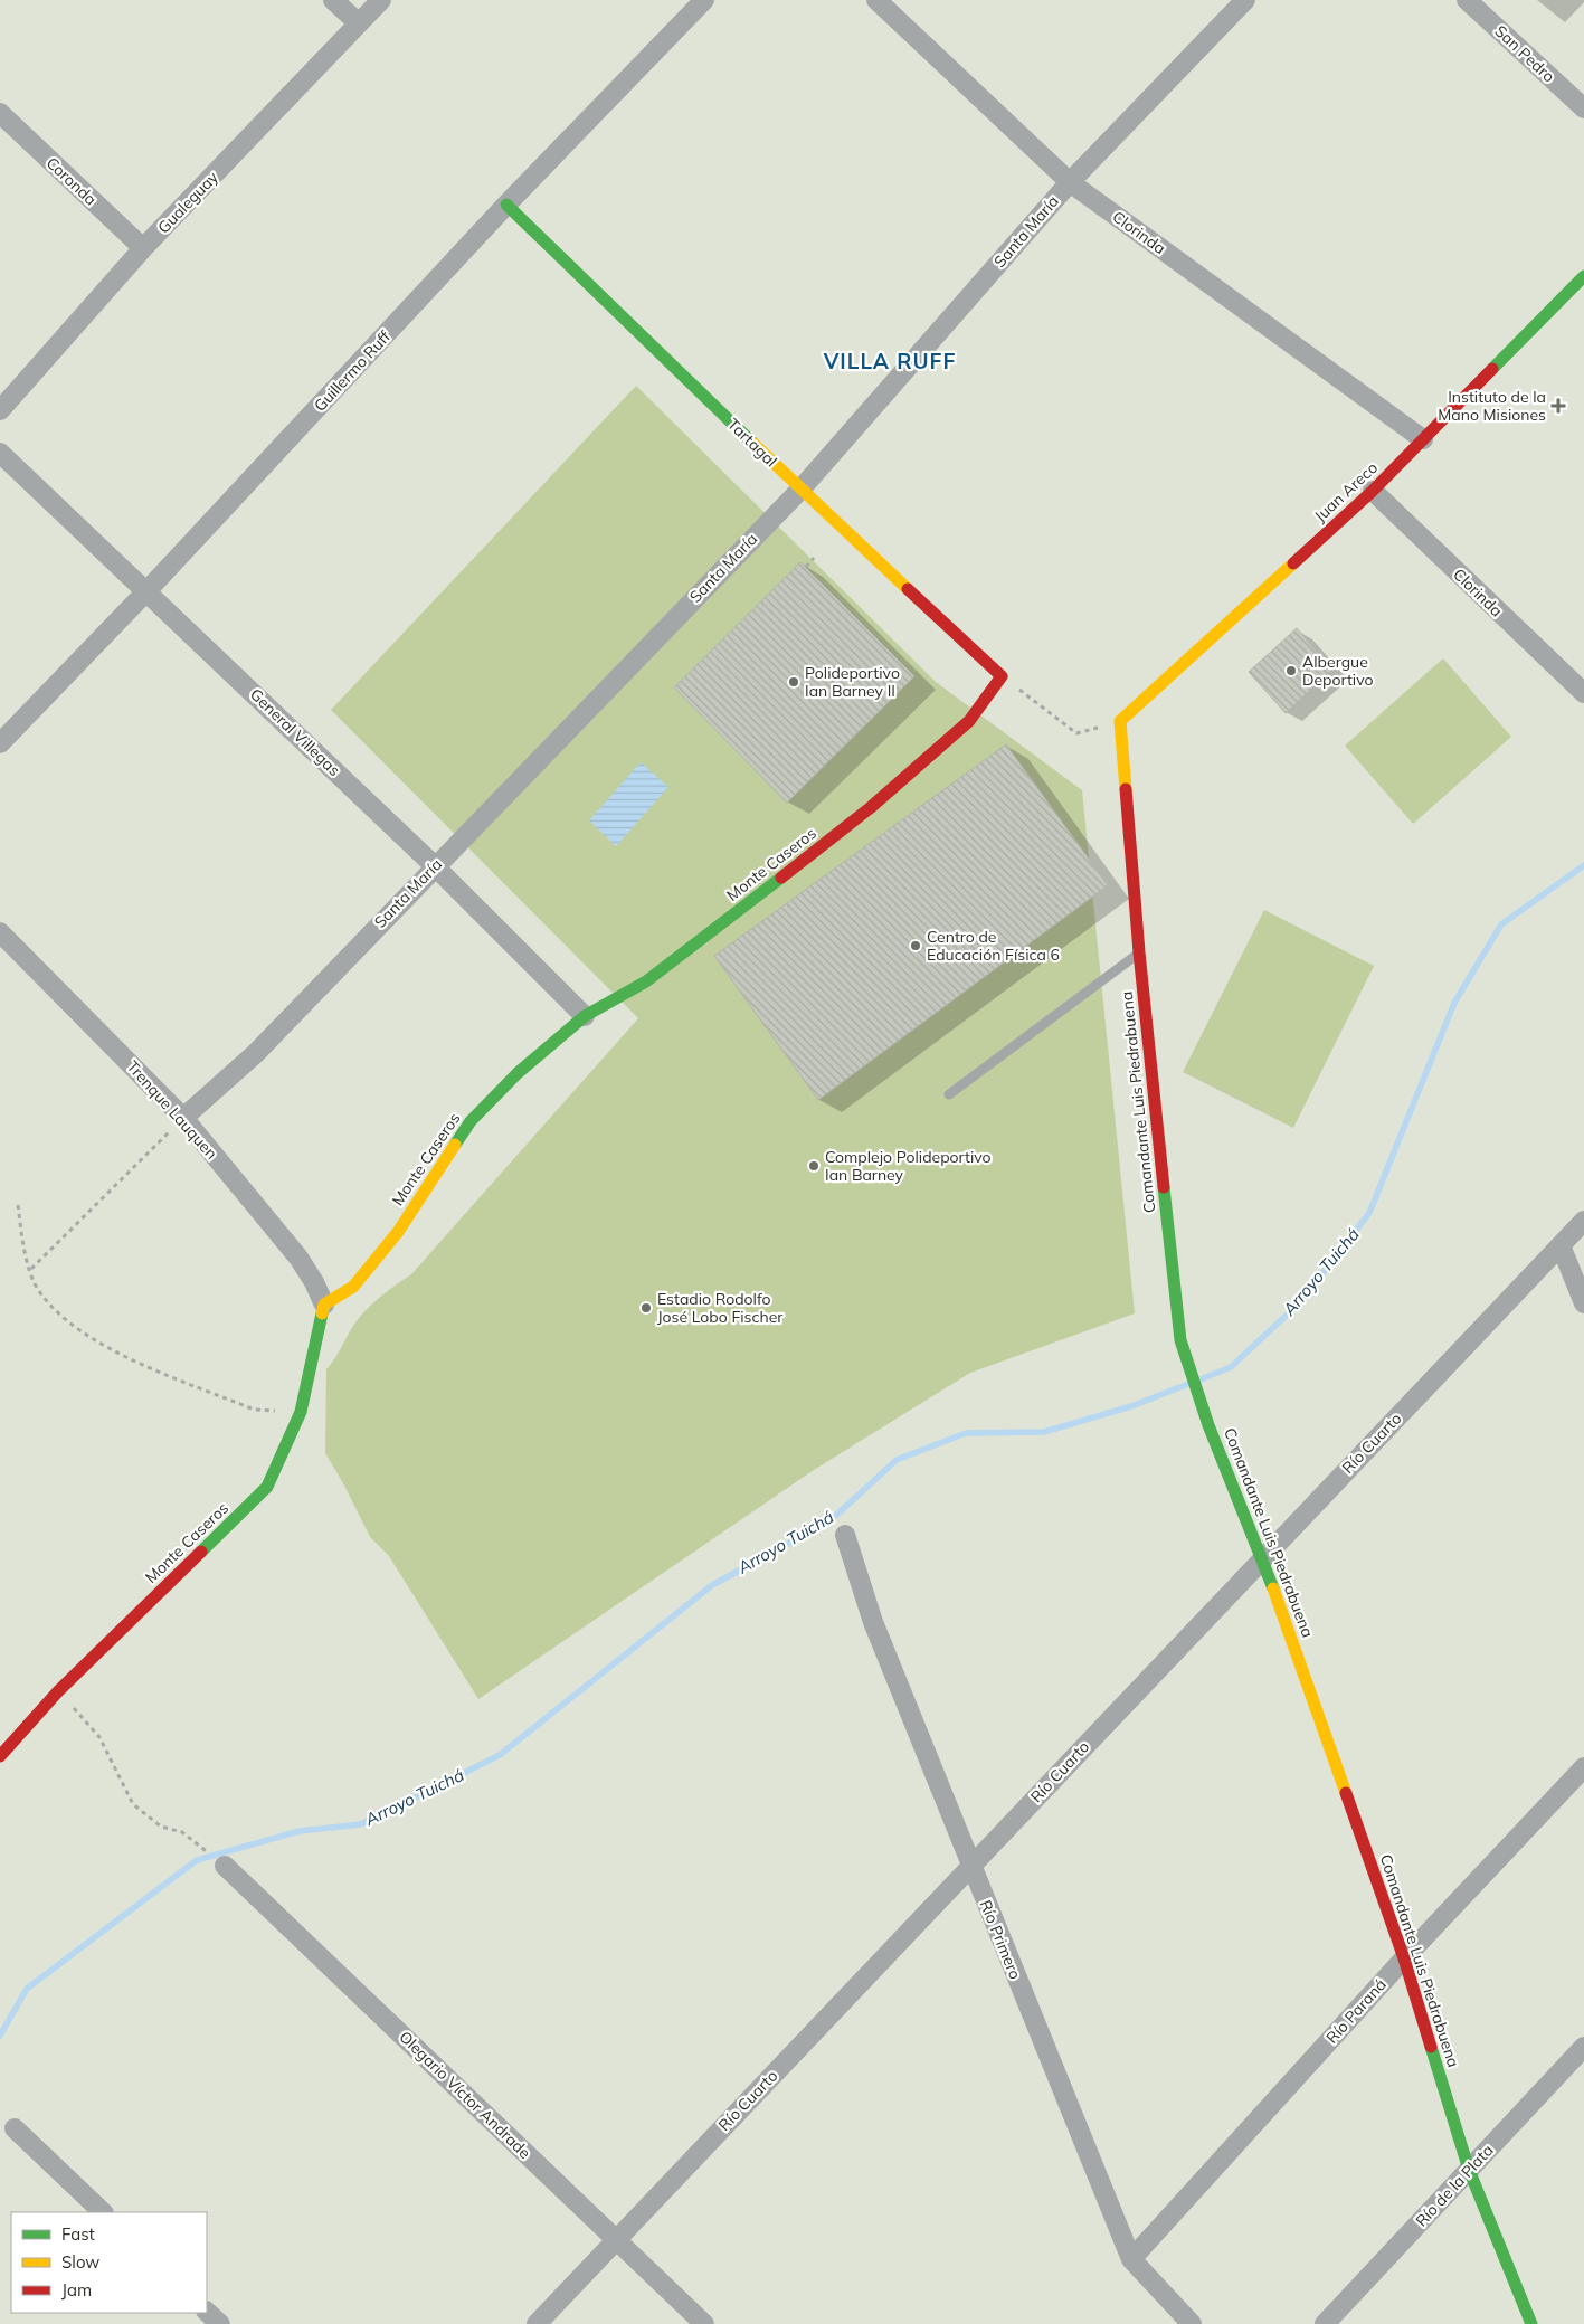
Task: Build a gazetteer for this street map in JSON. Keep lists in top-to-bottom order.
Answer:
{
  "streets": {
    "street": [
      "San Pedro",
      "Coronda",
      "Gualeguay",
      "Santa María",
      "Clorinda",
      "Guillermo Ruff",
      "Tartagal",
      "Juan Areco",
      "General Villegas",
      "Monte Caseros",
      "Comandante Luis Piedrabuena",
      "Trenque Lauquen",
      "Río Cuarto",
      "Río Primero",
      "Río Paraná",
      "Olegario Víctor Andrade",
      "Río de la Plata"
    ]
  },
  "crossings": [
    ["Coronda", "Gualeguay"],
    ["Santa María", "Clorinda"],
    ["Santa María", "Tartagal"],
    ["Santa María", "General Villegas"],
    ["Santa María", "Trenque Lauquen"],
    ["Clorinda", "Juan Areco"],
    ["Guillermo Ruff", "Tartagal"],
    ["Guillermo Ruff", "General Villegas"],
    ["Tartagal", "Monte Caseros"],
    ["Juan Areco", "Comandante Luis Piedrabuena"],
    ["General Villegas", "Monte Caseros"],
    ["Monte Caseros", "Trenque Lauquen"],
    ["Comandante Luis Piedrabuena", "Río Cuarto"],
    ["Comandante Luis Piedrabuena", "Río Paraná"],
    ["Comandante Luis Piedrabuena", "Río de la Plata"],
    ["Río Cuarto", "Río Primero"],
    ["Río Cuarto", "Olegario Víctor Andrade"],
    ["Río Primero", "Río Paraná"]
  ],
  "districts": ["VILLA RUFF"],
  "water": ["Arroyo Tuichá"],
  "places": {
    "health": ["Instituto de la Mano Misiones"],
    "other": [
      "Albergue Deportivo",
      "Polideportivo Ian Barney II",
      "Centro de Educación Física 6",
      "Complejo Polideportivo Ian Barney",
      "Estadio Rodolfo José Lobo Fischer"
    ]
  },
  "legend": ["Fast", "Slow", "Jam"]
}
